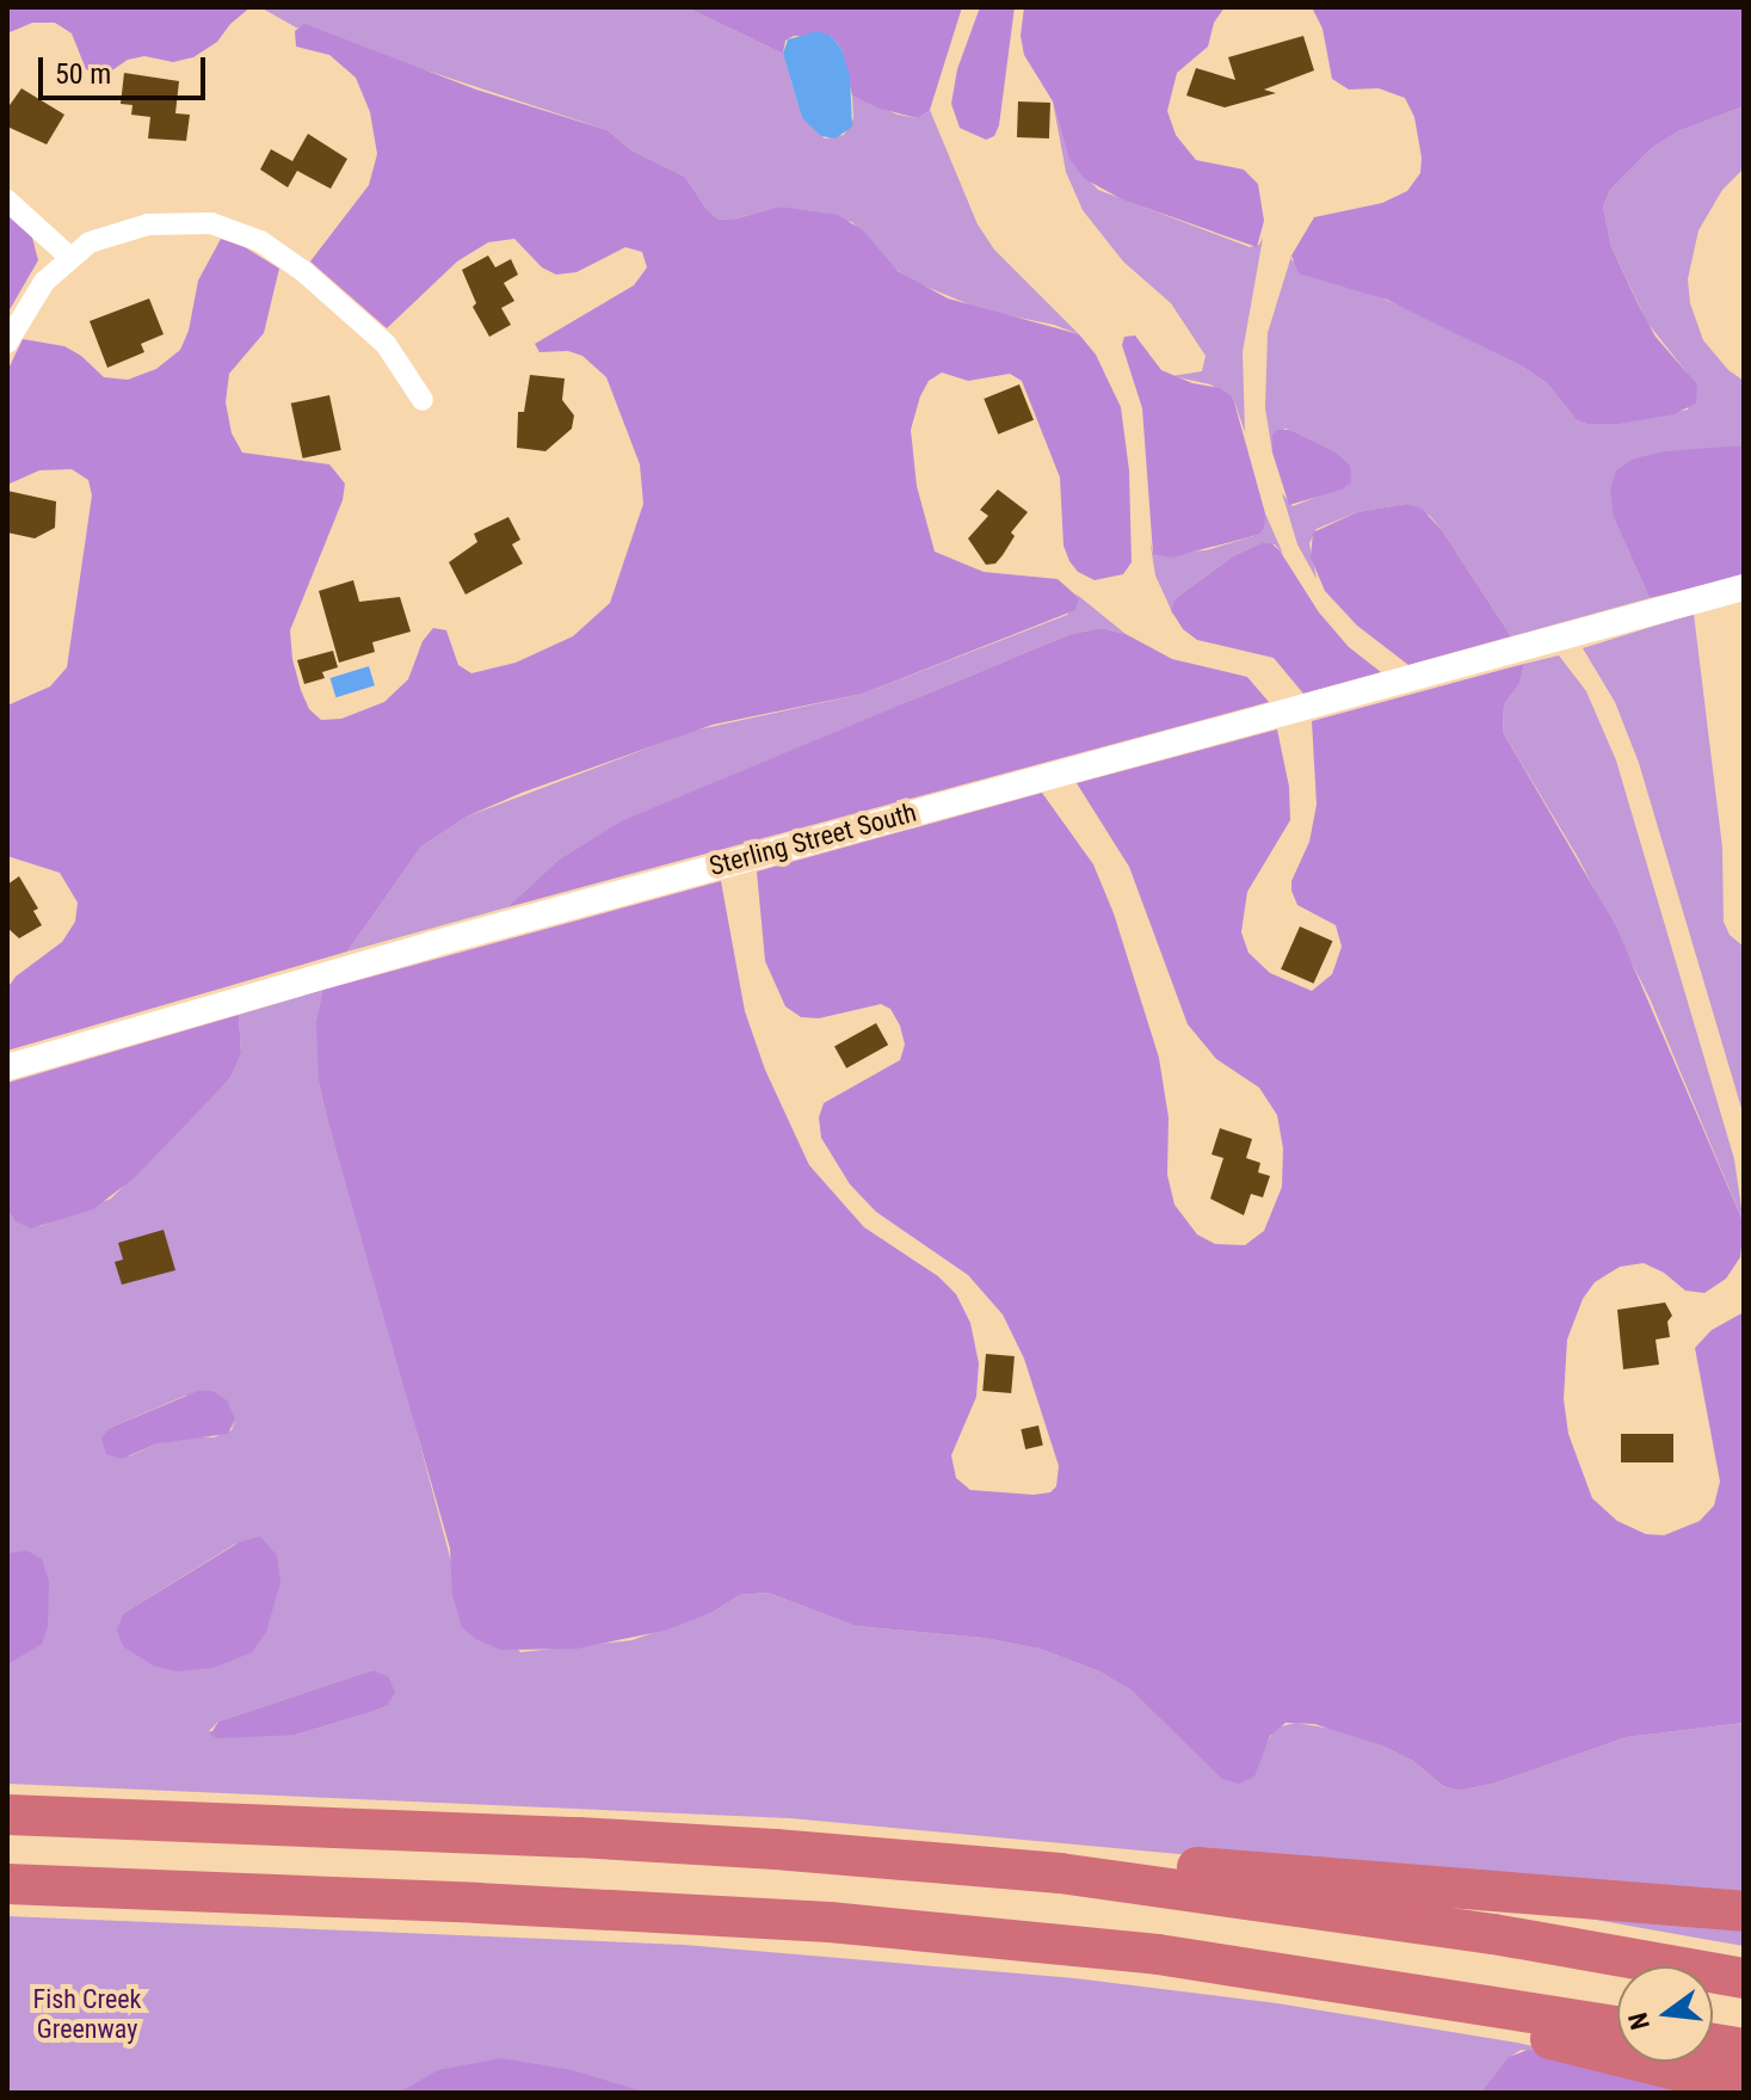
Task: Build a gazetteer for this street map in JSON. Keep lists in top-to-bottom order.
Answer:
{
  "streets": {
    "street": ["Sterling Street South"]
  },
  "parks": ["Fish Creek Greenway"],
  "scale_bar": "50 m",
  "north": "left"
}
